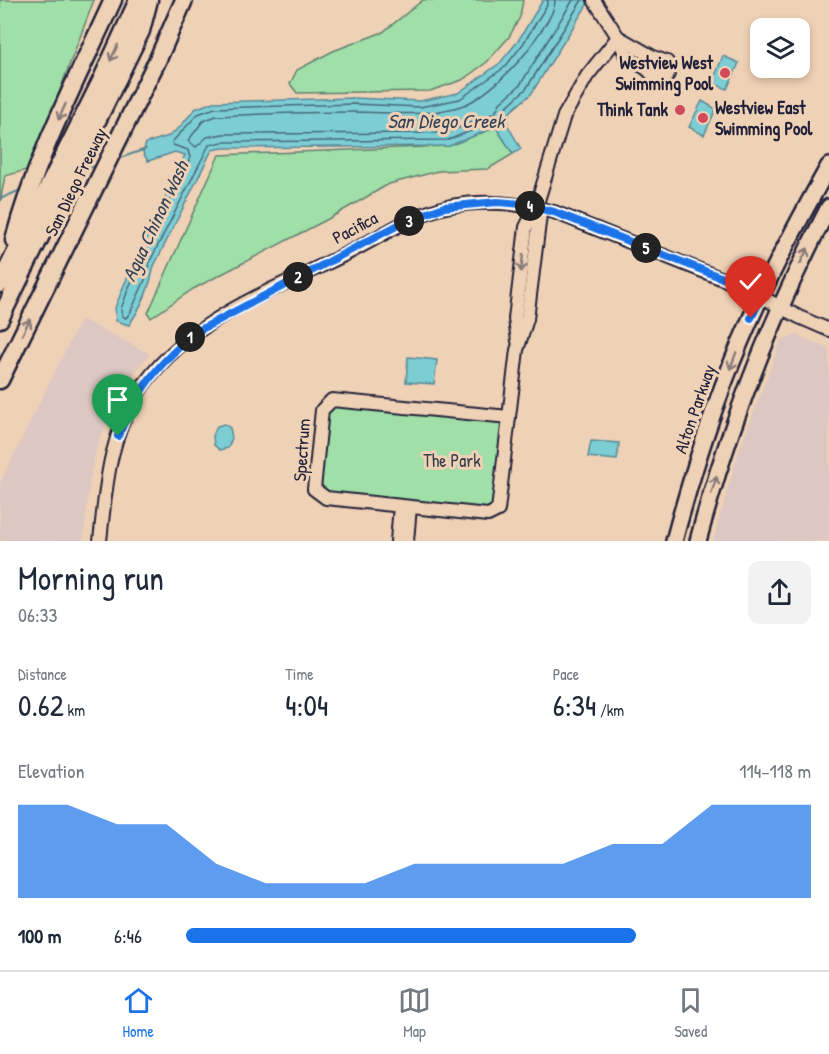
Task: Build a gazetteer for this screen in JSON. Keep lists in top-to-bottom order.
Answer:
{
  "streets": {
    "highway": ["San Diego Freeway"],
    "main road": ["Alton Parkway"],
    "street": ["Pacifica", "Spectrum"]
  },
  "crossings": [
    ["Pacifica", "Alton Parkway"],
    ["Pacifica", "Spectrum"]
  ],
  "water": ["San Diego Creek", "Agua Chinon Wash"],
  "parks": ["The Park"],
  "places": ["Westview West Swimming Pool", "Think Tank", "Westview East Swimming Pool"],
  "page": {
    "pins": [
      "4",
      "3",
      "5",
      "2",
      "1"
    ],
    "heading": ["Morning run", "06:33"],
    "stats": [
      ["Distance", "0.62 km"],
      ["Time", "4:04"],
      ["Pace", "6:34 /km"]
    ],
    "chart": ["Elevation", "114–118 m"],
    "list": [
      {
        "name": "100 m",
        "note": "6:46"
      }
    ],
    "tabs": ["Home", "Map", "Saved"]
  }
}
